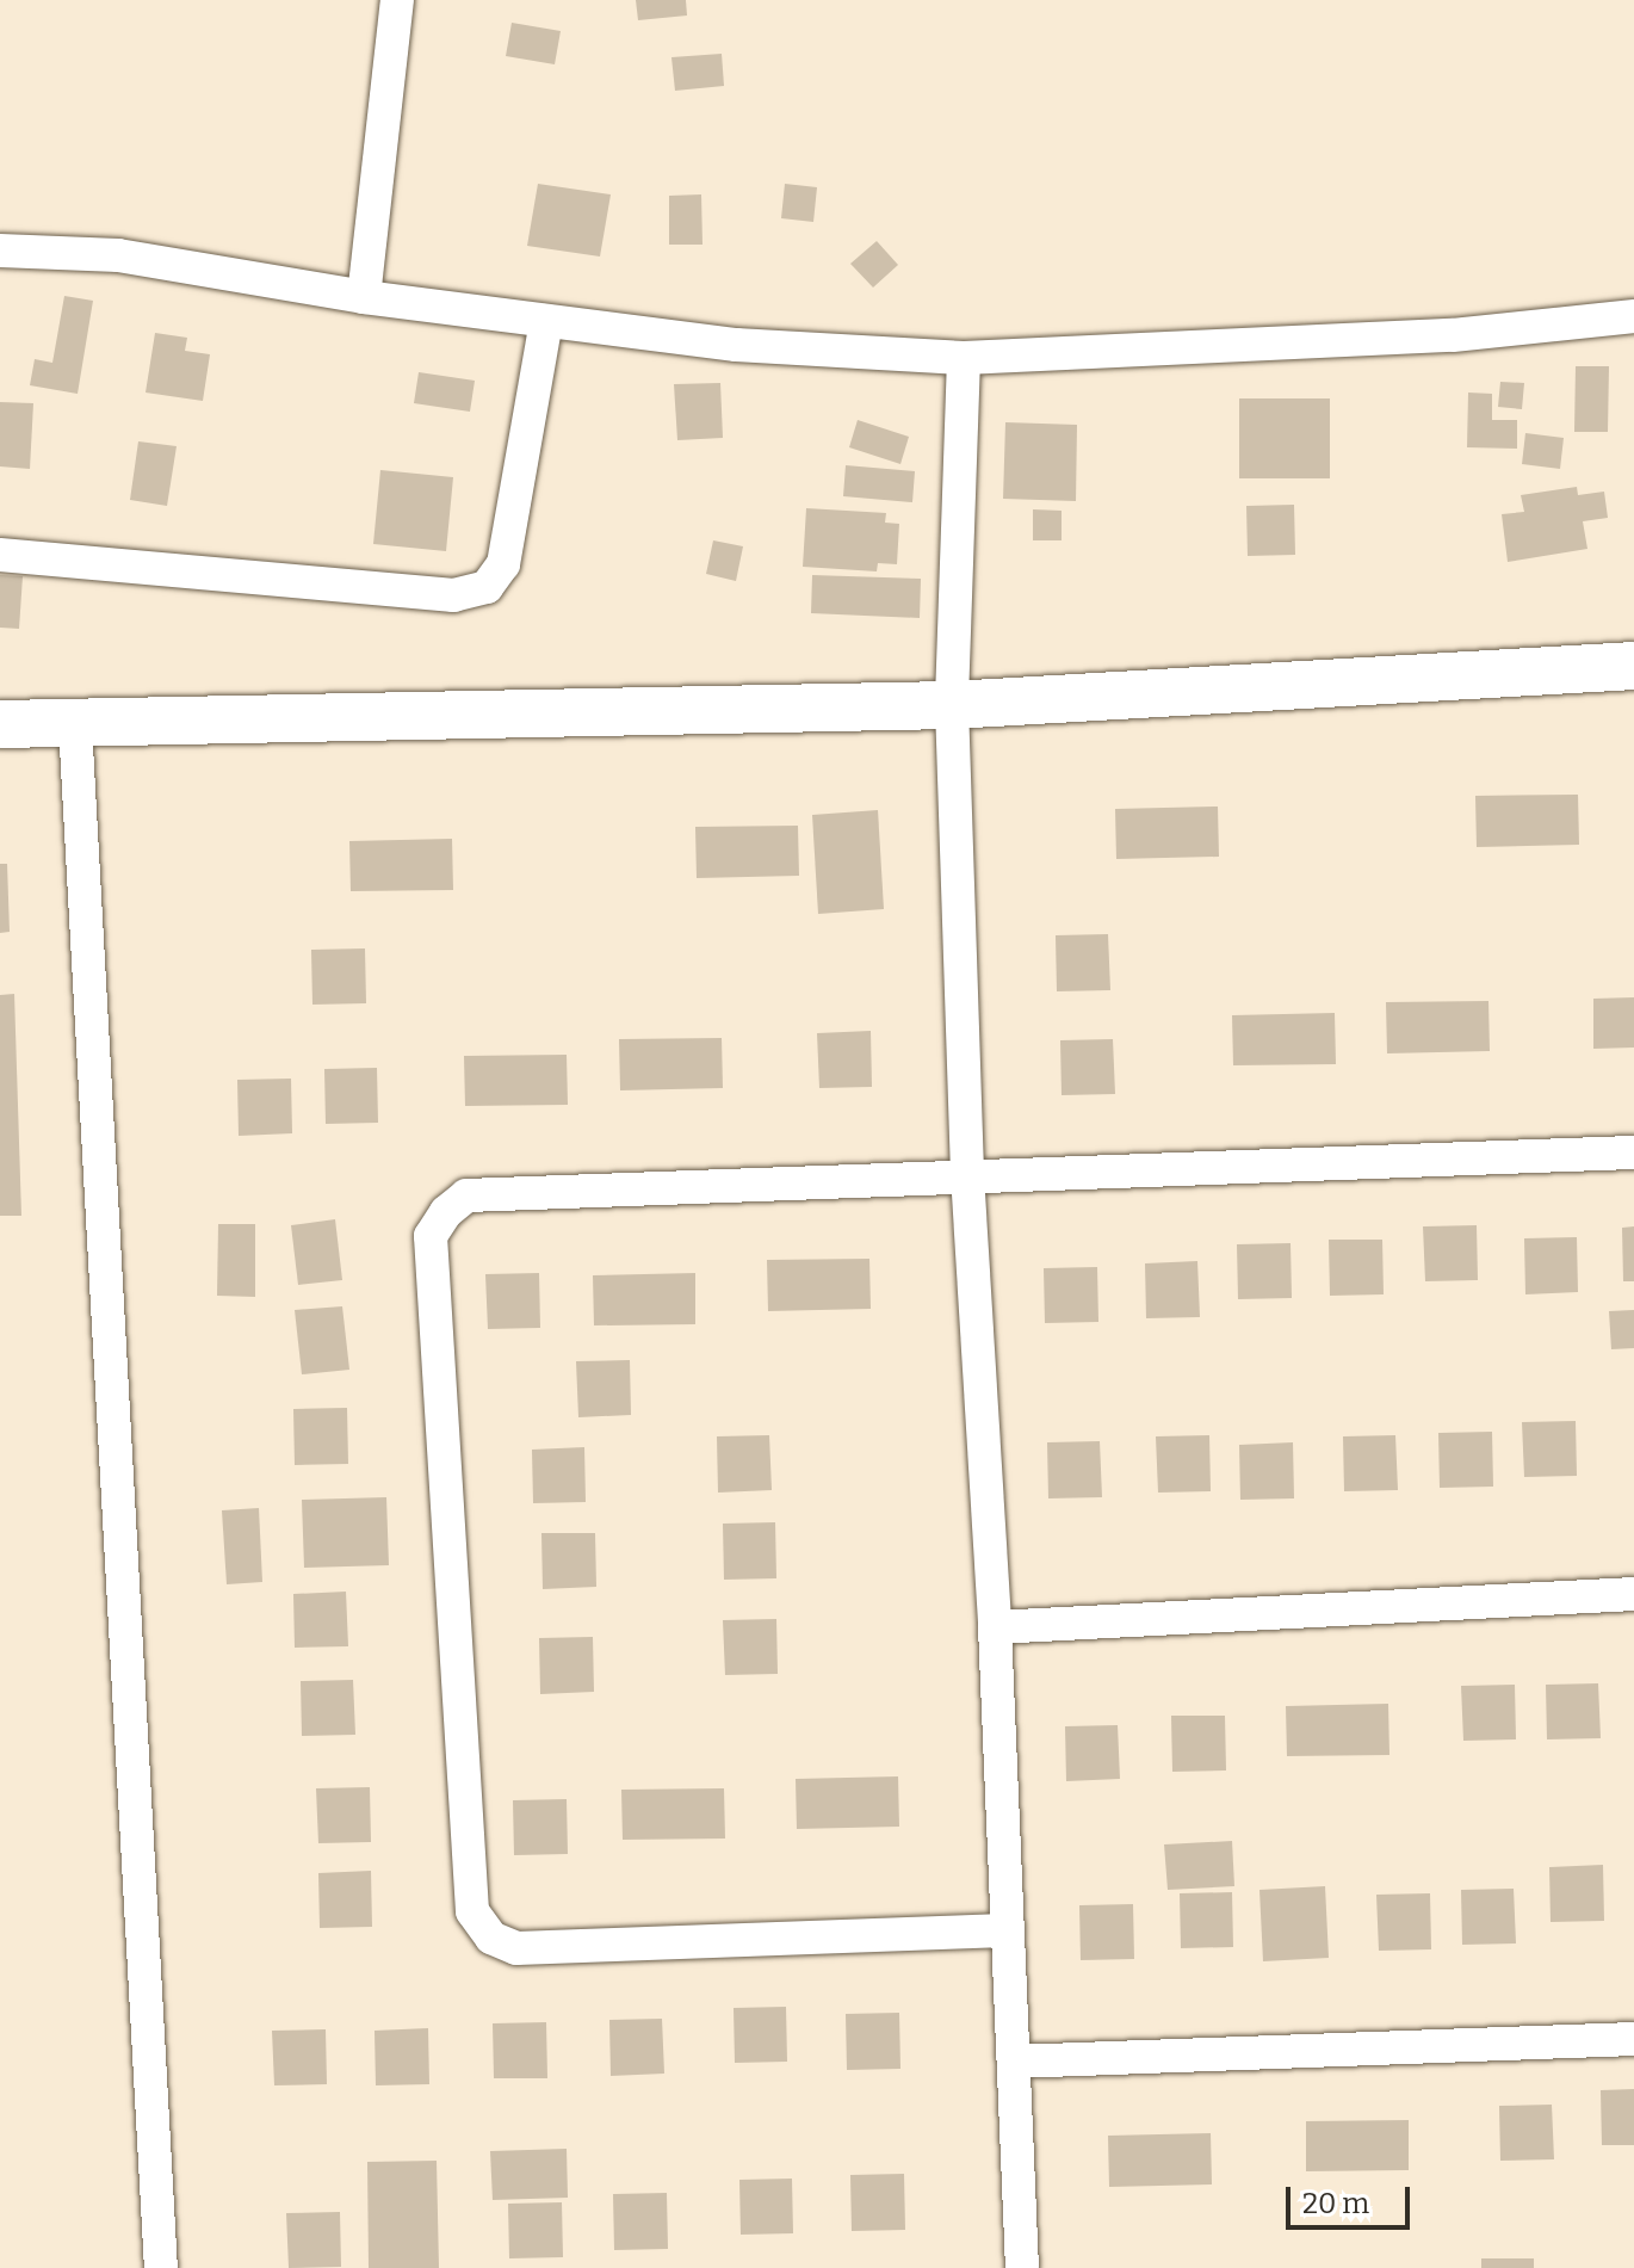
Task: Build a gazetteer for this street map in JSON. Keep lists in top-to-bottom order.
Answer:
{
  "scale_bar": "20 m"
}
